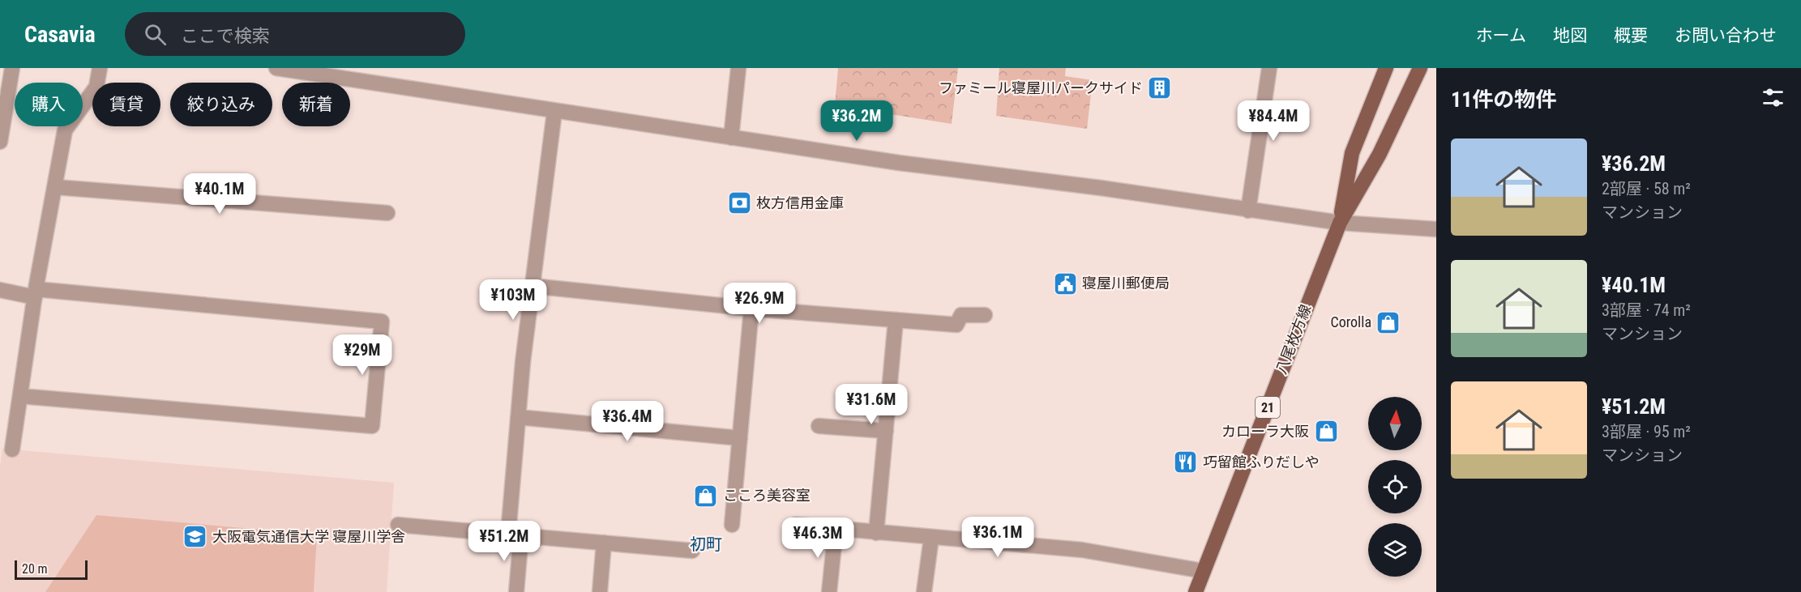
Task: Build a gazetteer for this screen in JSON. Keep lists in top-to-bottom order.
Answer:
{
  "streets": {
    "main road": ["八尾枚方線", "21"]
  },
  "districts": ["初町"],
  "places": {
    "building": ["ファミール寝屋川パークサイド"],
    "bank": ["枚方信用金庫"],
    "public building": ["寝屋川郵便局"],
    "shop": ["Corolla", "カローラ大阪", "こころ美容室"],
    "restaurant": ["巧留館ふりだしや"],
    "school or university": ["大阪電気通信大学 寝屋川学舎"]
  },
  "scale_bar": "20 m",
  "north": "top",
  "page": {
    "header": "Casavia",
    "search": "ここで検索",
    "nav": [
      "ホーム",
      "地図",
      "概要",
      "お問い合わせ"
    ],
    "heading": "11件の物件",
    "chip": [
      "購入",
      "賃貸",
      "絞り込み",
      "新着"
    ],
    "price": [
      "¥36.2M",
      "¥84.4M",
      "¥40.1M",
      "¥103M",
      "¥26.9M",
      "¥29M",
      "¥31.6M",
      "¥36.4M",
      "¥36.1M",
      "¥46.3M",
      "¥51.2M"
    ],
    "list": [
      {
        "name": "¥36.2M",
        "note": "2部屋 · 58 m² · マンション"
      },
      {
        "name": "¥40.1M",
        "note": "3部屋 · 74 m² · マンション"
      },
      {
        "name": "¥51.2M",
        "note": "3部屋 · 95 m² · マンション"
      }
    ],
    "scale": "20 m"
  }
}
